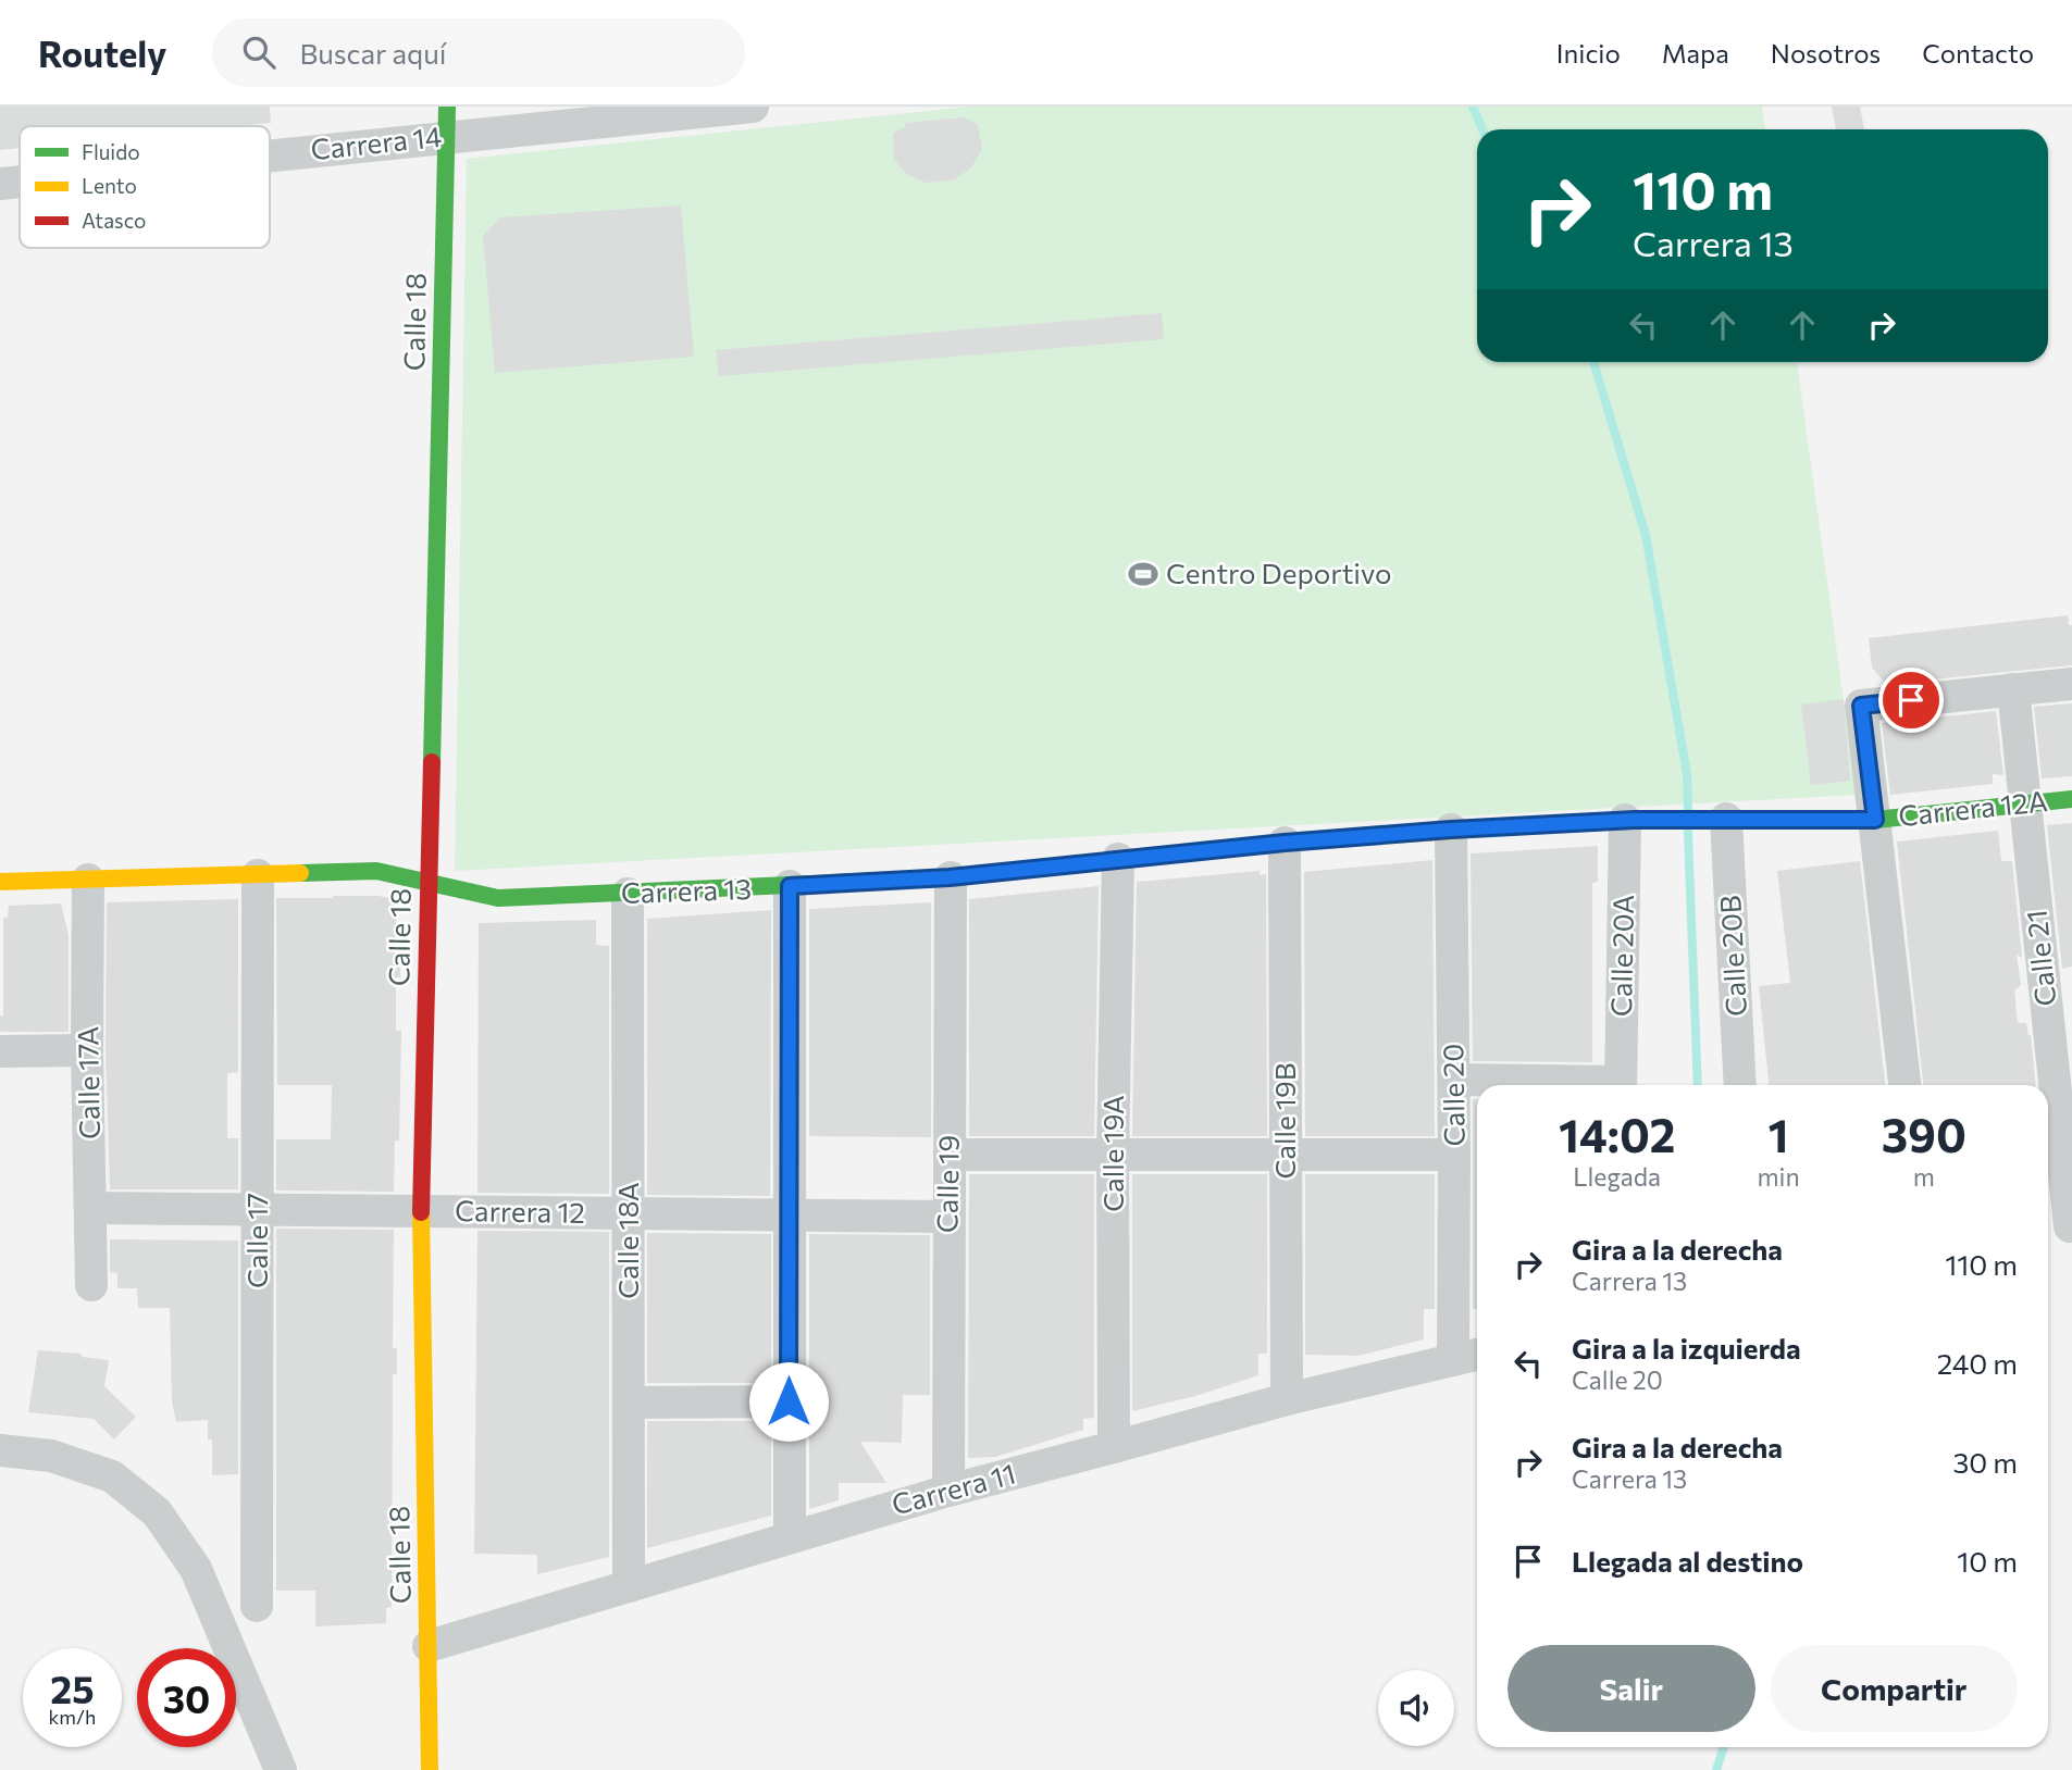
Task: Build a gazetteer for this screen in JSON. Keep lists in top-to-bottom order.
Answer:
{
  "streets": {
    "street": [
      "Carrera 14",
      "Calle 18",
      "Carrera 12A",
      "Carrera 13",
      "Calle 20A",
      "Calle 20B",
      "Calle 21",
      "Calle 17A",
      "Calle 20",
      "Calle 19B",
      "Calle 19A",
      "Calle 19",
      "Carrera 12",
      "Calle 17",
      "Calle 18A",
      "Carrera 11"
    ]
  },
  "crossings": [
    ["Carrera 14", "Calle 18"],
    ["Calle 18", "Carrera 13"],
    ["Calle 18", "Carrera 12"],
    ["Calle 18", "Carrera 11"],
    ["Carrera 12A", "Carrera 13"],
    ["Carrera 12A", "Calle 21"],
    ["Carrera 13", "Calle 20A"],
    ["Carrera 13", "Calle 20B"],
    ["Carrera 13", "Calle 17A"],
    ["Carrera 13", "Calle 20"],
    ["Carrera 13", "Calle 19B"],
    ["Carrera 13", "Calle 19A"],
    ["Carrera 13", "Calle 19"],
    ["Carrera 13", "Calle 17"],
    ["Carrera 13", "Calle 18A"],
    ["Calle 17A", "Carrera 12"],
    ["Calle 20", "Carrera 11"],
    ["Calle 19B", "Carrera 11"],
    ["Calle 19A", "Carrera 11"],
    ["Calle 19", "Carrera 12"],
    ["Calle 19", "Carrera 11"],
    ["Carrera 12", "Calle 17"],
    ["Carrera 12", "Calle 18A"],
    ["Calle 18A", "Carrera 11"]
  ],
  "places": {
    "sports": ["Centro Deportivo"]
  },
  "legend": ["Fluido", "Lento", "Atasco"],
  "page": {
    "header": "Routely",
    "search": "Buscar aquí",
    "nav": [
      "Inicio",
      "Mapa",
      "Nosotros",
      "Contacto"
    ],
    "turn": ["110 m", "Carrera 13"],
    "eta": [
      "14:02",
      "Llegada",
      "1",
      "min",
      "390",
      "m"
    ],
    "list": [
      {
        "name": "Gira a la derecha",
        "note": "Carrera 13",
        "value": "110 m"
      },
      {
        "name": "Gira a la izquierda",
        "note": "Calle 20",
        "value": "240 m"
      },
      {
        "name": "Gira a la derecha",
        "note": "Carrera 13",
        "value": "30 m"
      },
      {
        "name": "Llegada al destino",
        "value": "10 m"
      }
    ],
    "buttons": ["Salir", "Compartir"],
    "speed": "25 km/h",
    "limit": "30"
  }
}
